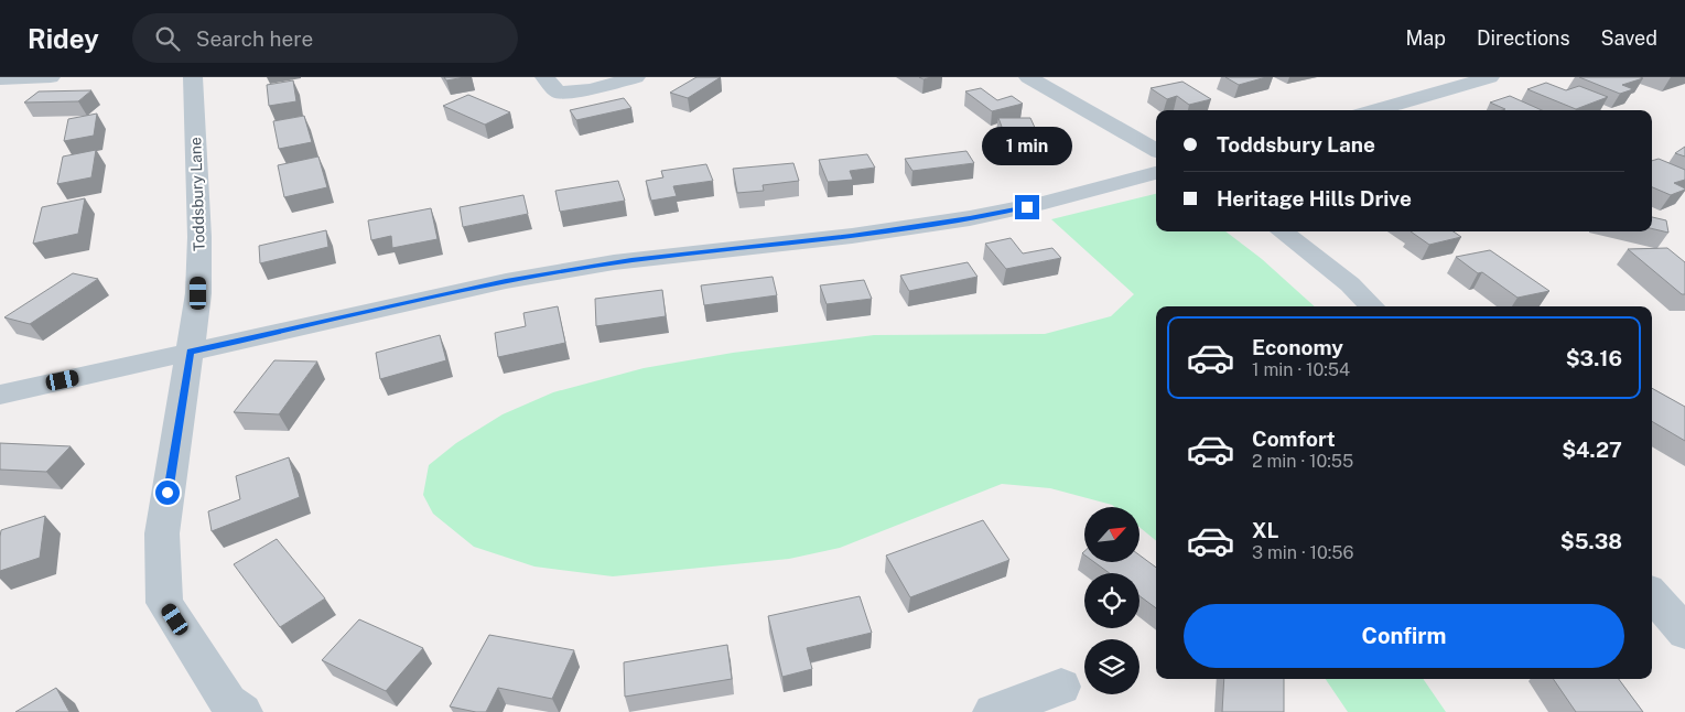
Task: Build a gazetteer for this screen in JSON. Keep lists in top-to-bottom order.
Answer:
{
  "streets": {
    "street": ["Toddsbury Lane"]
  },
  "north": "top right",
  "page": {
    "header": "Ridey",
    "search": "Search here",
    "nav": ["Map", "Directions", "Saved"],
    "banner": ["Toddsbury Lane", "Heritage Hills Drive"],
    "bubble": "1 min",
    "list": [
      {
        "name": "Economy",
        "note": "1 min · 10:54",
        "value": "$3.16"
      },
      {
        "name": "Comfort",
        "note": "2 min · 10:55",
        "value": "$4.27"
      },
      {
        "name": "XL",
        "note": "3 min · 10:56",
        "value": "$5.38"
      }
    ],
    "buttons": "Confirm"
  }
}
